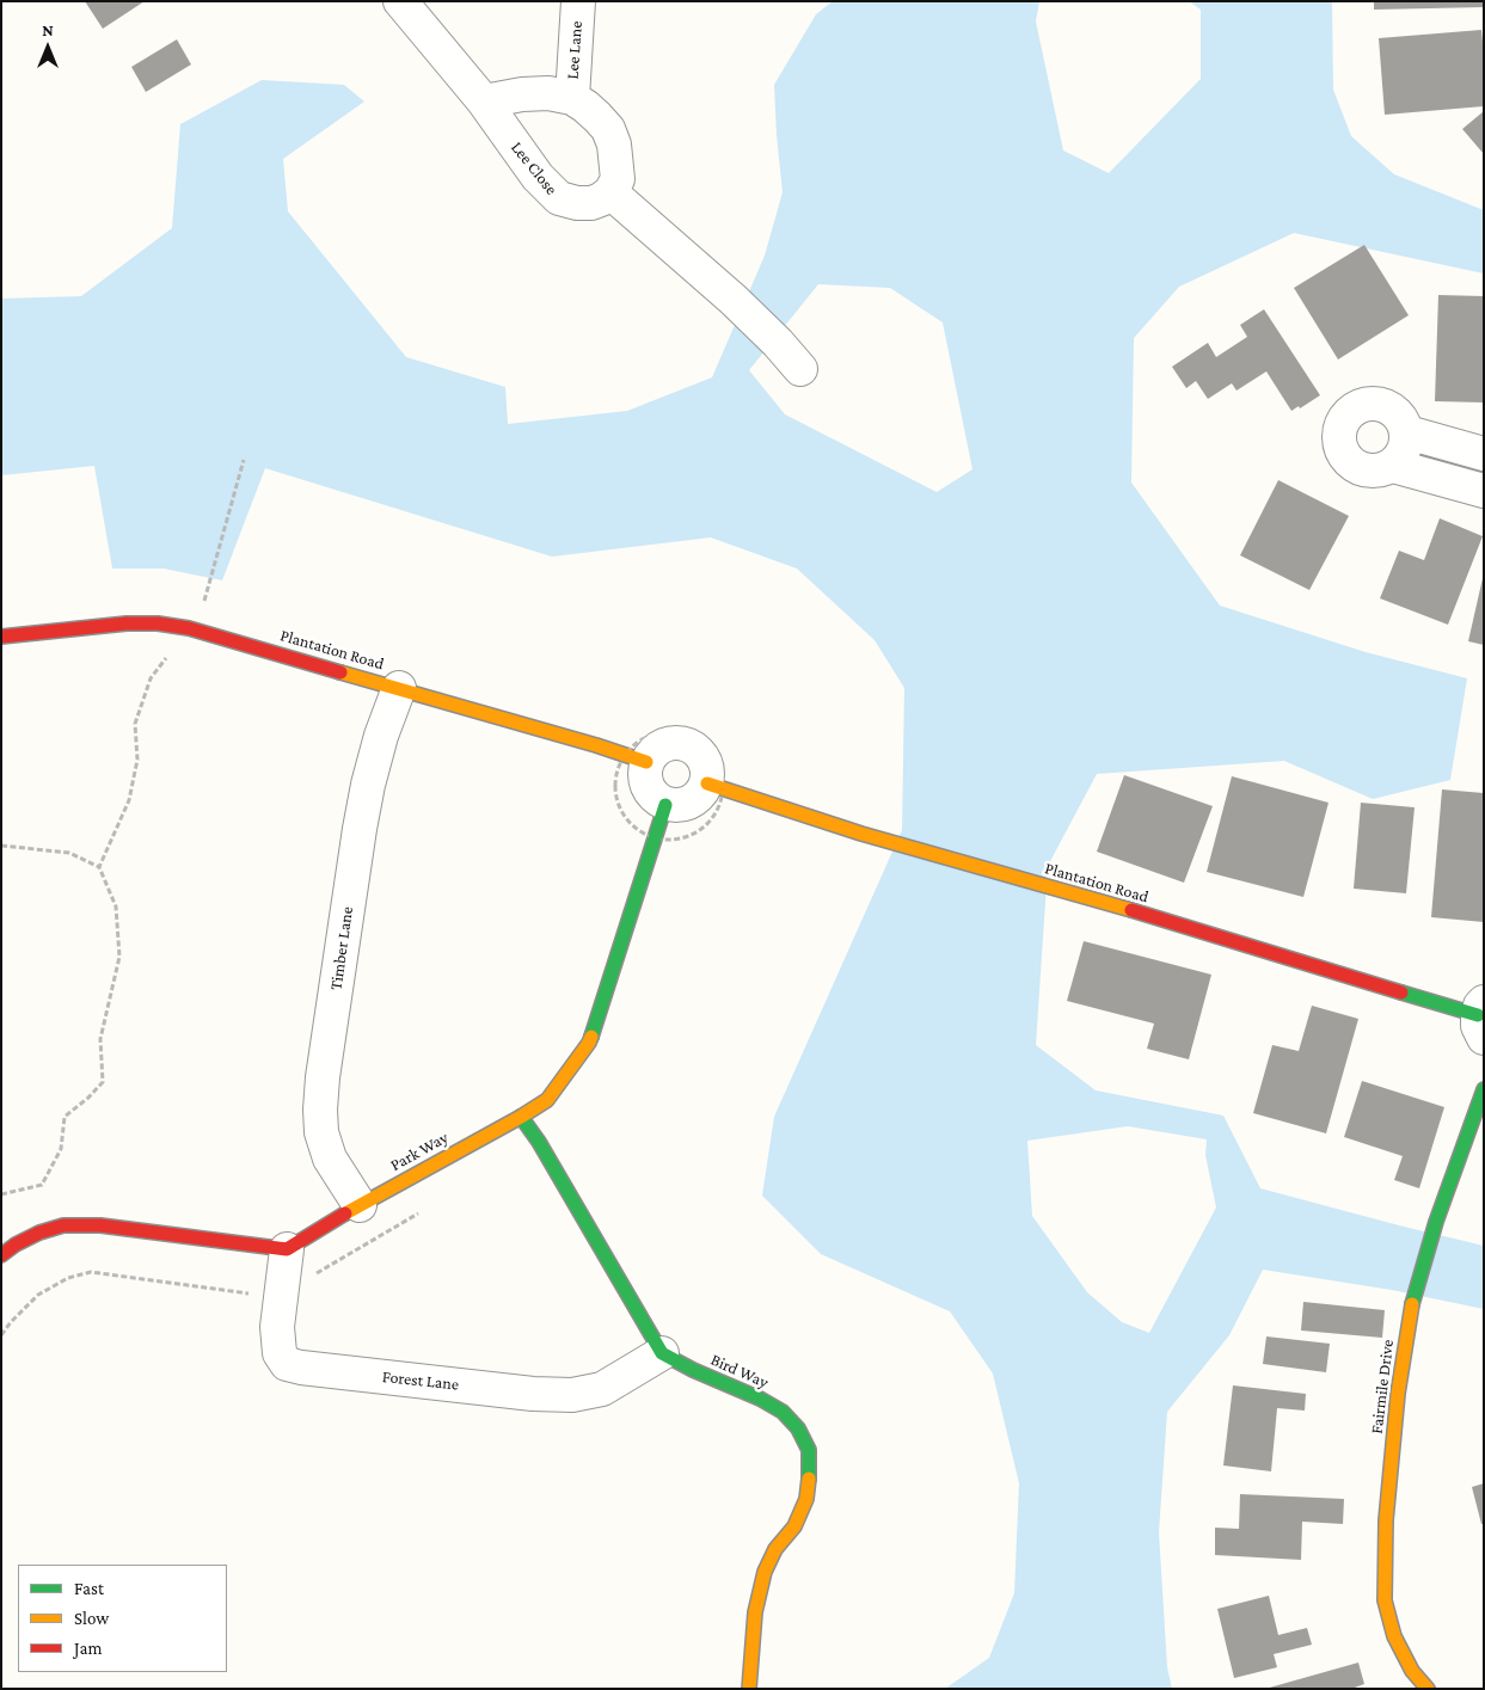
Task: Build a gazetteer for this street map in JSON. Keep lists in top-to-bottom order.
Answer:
{
  "streets": {
    "street": [
      "Lee Lane",
      "Lee Close",
      "Plantation Road",
      "Timber Lane",
      "Park Way",
      "Bird Way",
      "Forest Lane",
      "Fairmile Drive"
    ]
  },
  "crossings": [
    ["Plantation Road", "Timber Lane"],
    ["Plantation Road", "Park Way"],
    ["Timber Lane", "Park Way"],
    ["Park Way", "Forest Lane"],
    ["Bird Way", "Forest Lane"]
  ],
  "legend": ["Fast", "Slow", "Jam"],
  "north": "top"
}
